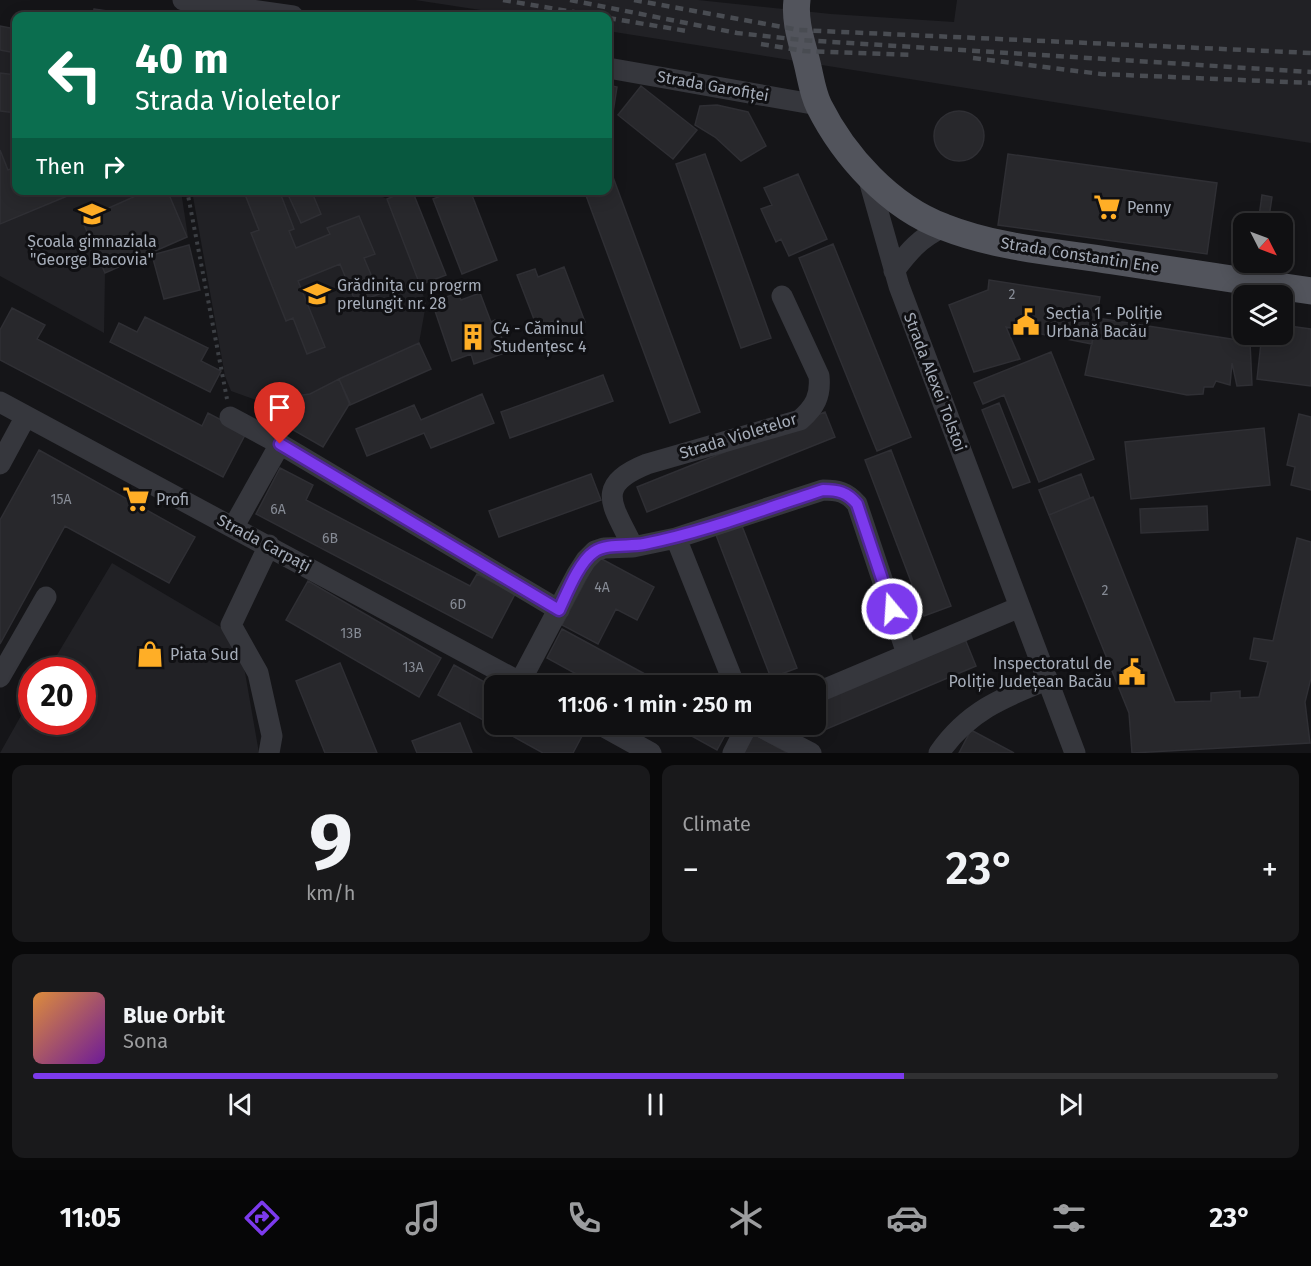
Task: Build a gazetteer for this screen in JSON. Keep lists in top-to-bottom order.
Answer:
{
  "streets": {
    "main road": ["Strada Constantin Ene", "Strada Alexei Tolstoi"],
    "street": ["Strada Garofiței", "Strada Violetelor", "Strada Carpați"]
  },
  "crossings": [
    ["Strada Garofiței", "Strada Alexei Tolstoi"],
    ["Strada Constantin Ene", "Strada Alexei Tolstoi"]
  ],
  "places": {
    "supermarket": ["Penny", "Profi"],
    "school or university": ["Școala gimnaziala \"George Bacovia\"", "Grădinița cu progrm prelungit nr. 28"],
    "public building": ["Secția 1 - Poliție Urbană Bacău", "Inspectoratul de Poliție Județean Bacău"],
    "building": ["C4 - Căminul Studențesc 4"],
    "shop": ["Piata Sud"]
  },
  "house_numbers": [
    "2",
    "15A",
    "6A",
    "6B",
    "4A",
    "2",
    "6D",
    "13B",
    "13A"
  ],
  "north": "bottom right",
  "page": {
    "turn": ["40 m", "Strada Violetelor"],
    "then": "Then",
    "limit": "20",
    "trip": "11:06 · 1 min · 250 m",
    "tile": [
      ["9", "km/h"],
      "Climate"
    ],
    "heat": ["−", "23°", "+"],
    "song": ["Blue Orbit", "Sona"],
    "tabs": ["11:05", "23°"]
  }
}
